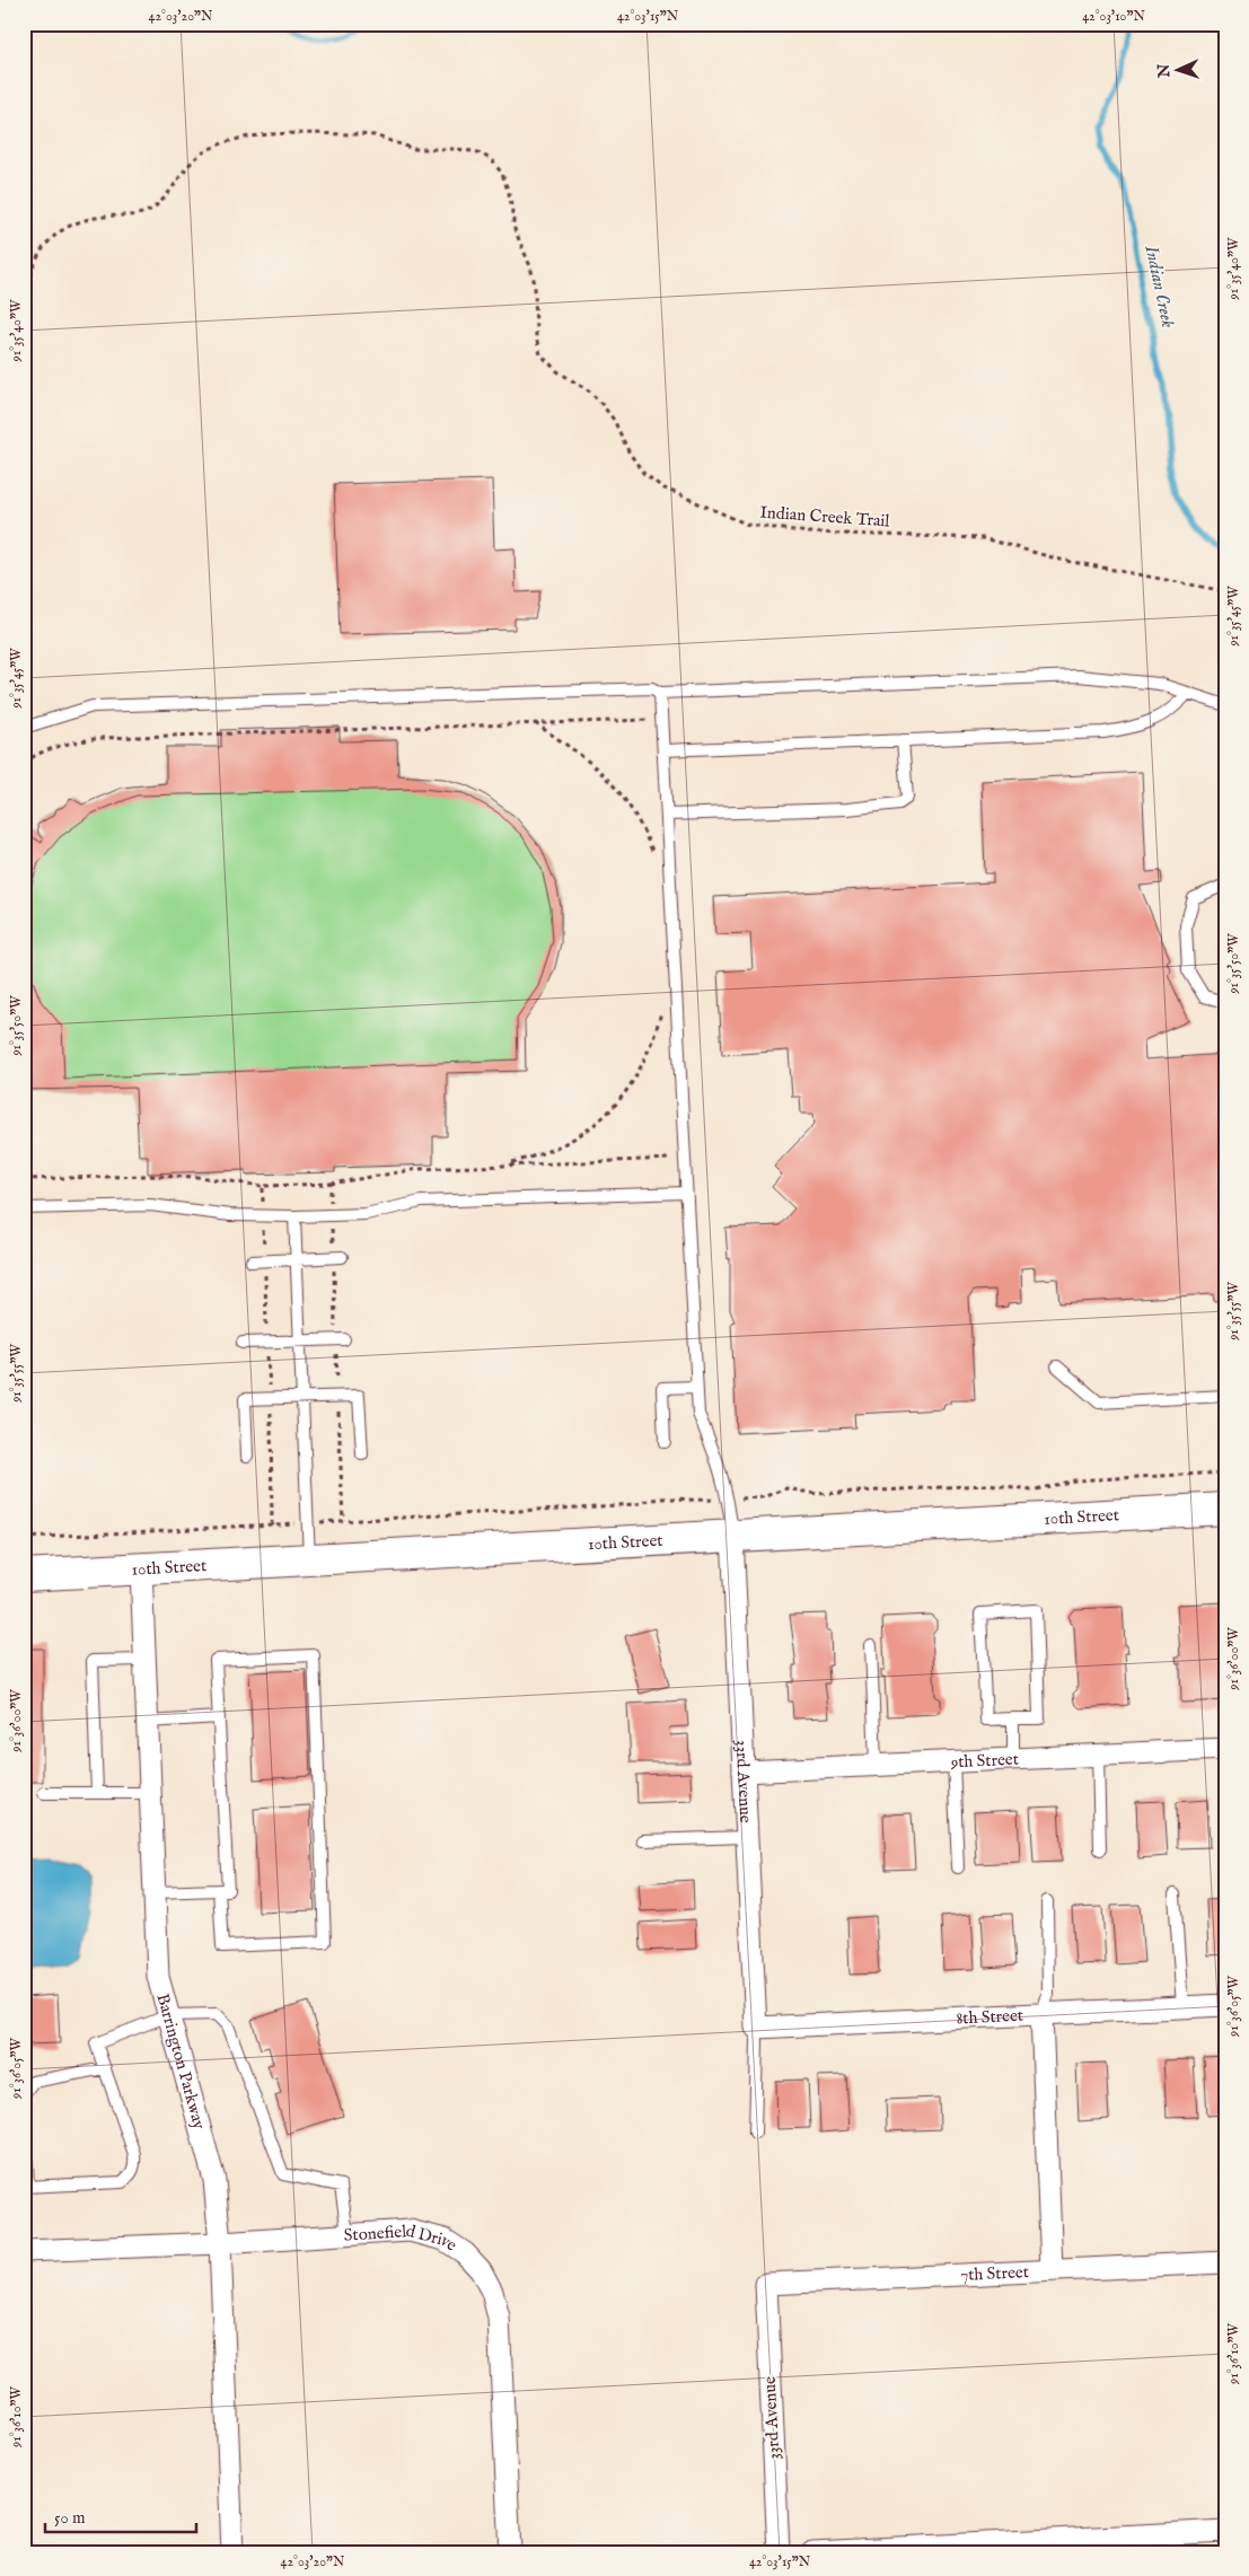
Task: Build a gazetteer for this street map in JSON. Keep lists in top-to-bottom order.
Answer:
{
  "streets": {
    "street": [
      "10th Street",
      "9th Street",
      "33rd Avenue",
      "8th Street",
      "Barrington Parkway",
      "Stonefield Drive",
      "7th Street"
    ],
    "path": ["Indian Creek Trail"]
  },
  "crossings": [
    ["10th Street", "33rd Avenue"],
    ["10th Street", "Barrington Parkway"],
    ["9th Street", "33rd Avenue"],
    ["33rd Avenue", "8th Street"],
    ["33rd Avenue", "7th Street"],
    ["Barrington Parkway", "Stonefield Drive"]
  ],
  "water": ["Indian Creek"],
  "scale_bar": "50 m",
  "north": "left",
  "coordinates": [
    "42°03'20\"N",
    "42°03'15\"N",
    "42°03'10\"N",
    "91°35'40\"W",
    "91°35'45\"W",
    "91°35'50\"W",
    "91°35'55\"W",
    "91°36'00\"W",
    "91°36'05\"W",
    "91°36'10\"W"
  ]
}
